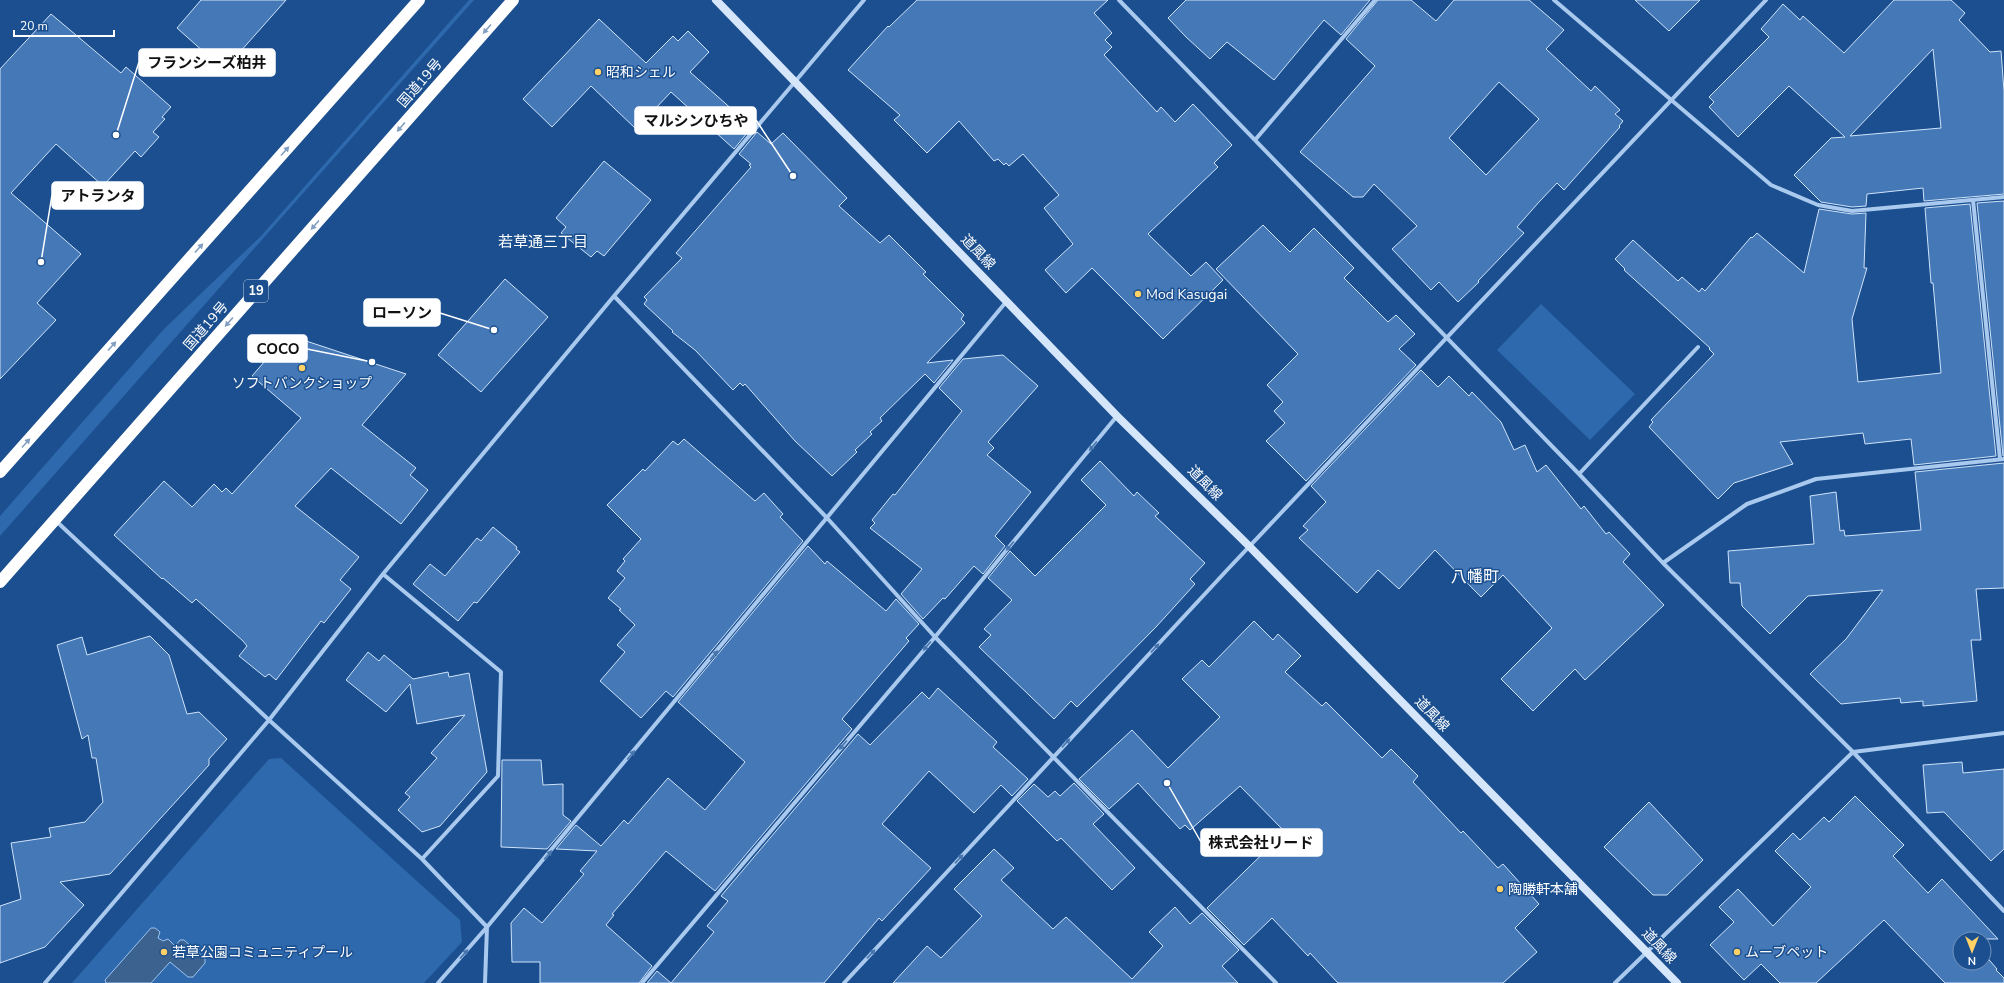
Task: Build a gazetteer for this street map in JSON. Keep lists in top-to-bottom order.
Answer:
{
  "streets": {
    "highway": ["国道19号", "19"],
    "street": ["道風線"]
  },
  "districts": ["若草通三丁目", "八幡町"],
  "places": [
    "昭和シェル",
    "フランシーズ柏井",
    "マルシンひちや",
    "アトランタ",
    "Mod Kasugai",
    "ローソン",
    "COCO",
    "ソフトバンクショップ",
    "株式会社リード",
    "陶勝軒本舗",
    "若草公園コミュニティプール",
    "ムーブペット"
  ],
  "scale_bar": "20 m",
  "north": "bottom"
}
